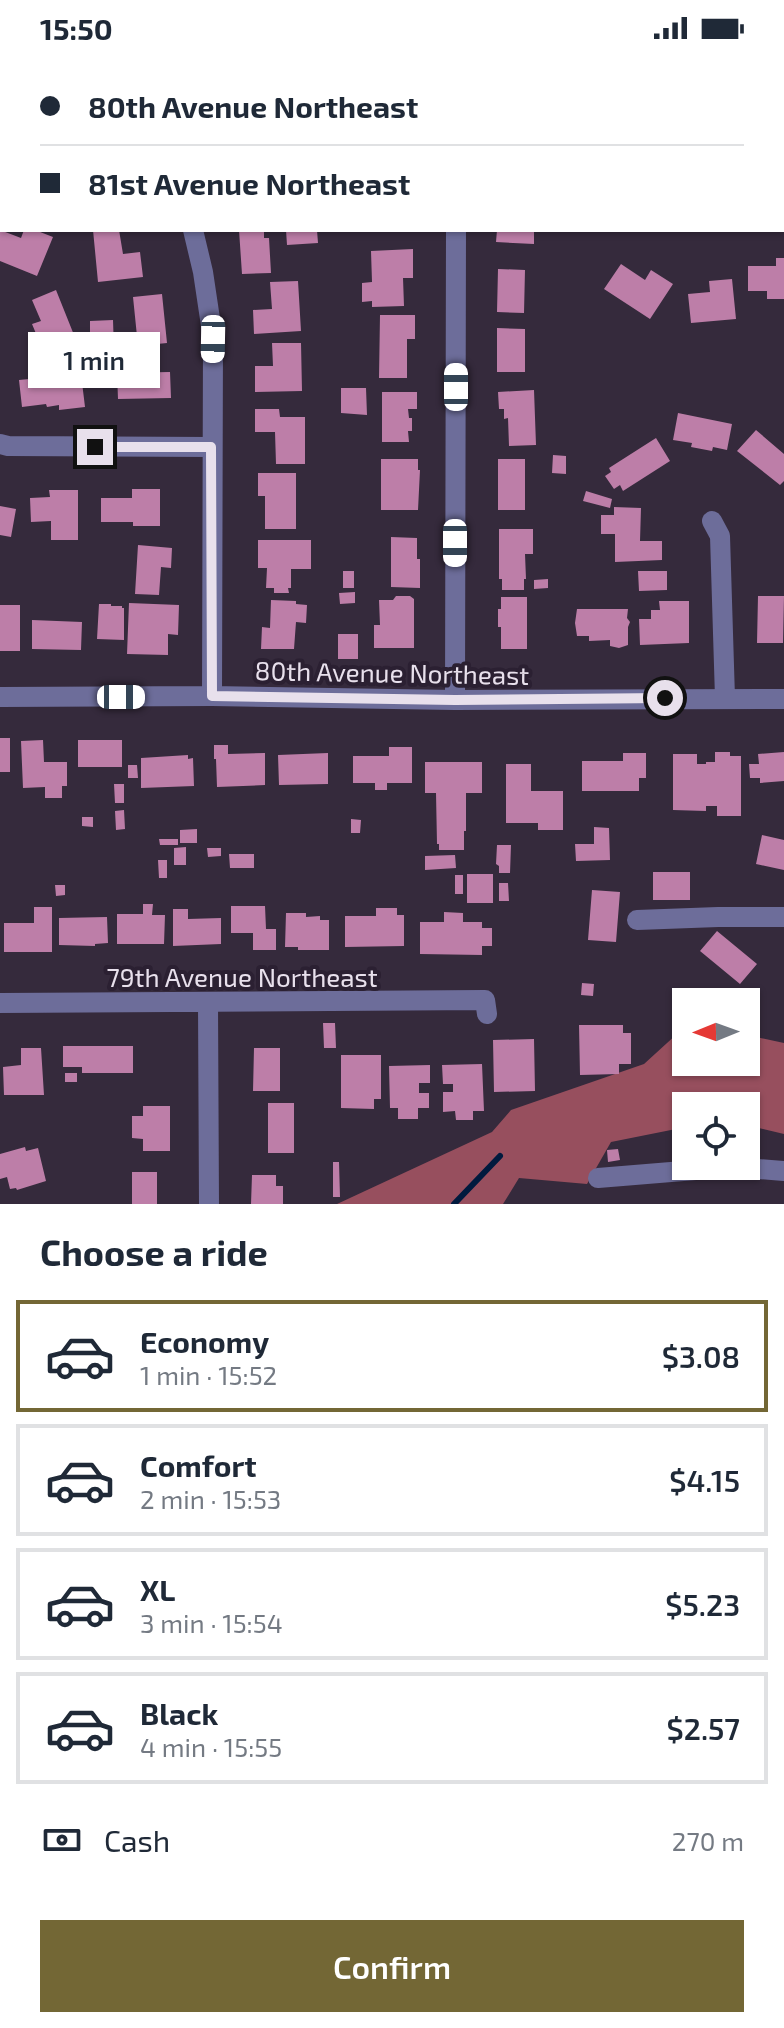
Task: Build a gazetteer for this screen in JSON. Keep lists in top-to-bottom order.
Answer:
{
  "streets": {
    "street": ["80th Avenue Northeast", "79th Avenue Northeast"]
  },
  "north": "left",
  "page": {
    "status": "15:50",
    "banner": ["80th Avenue Northeast", "81st Avenue Northeast"],
    "bubble": "1 min",
    "heading": "Choose a ride",
    "list": [
      {
        "name": "Economy",
        "note": "1 min · 15:52",
        "value": "$3.08"
      },
      {
        "name": "Comfort",
        "note": "2 min · 15:53",
        "value": "$4.15"
      },
      {
        "name": "XL",
        "note": "3 min · 15:54",
        "value": "$5.23"
      },
      {
        "name": "Black",
        "note": "4 min · 15:55",
        "value": "$2.57"
      }
    ],
    "pay": ["Cash", "270 m"],
    "buttons": "Confirm"
  }
}
